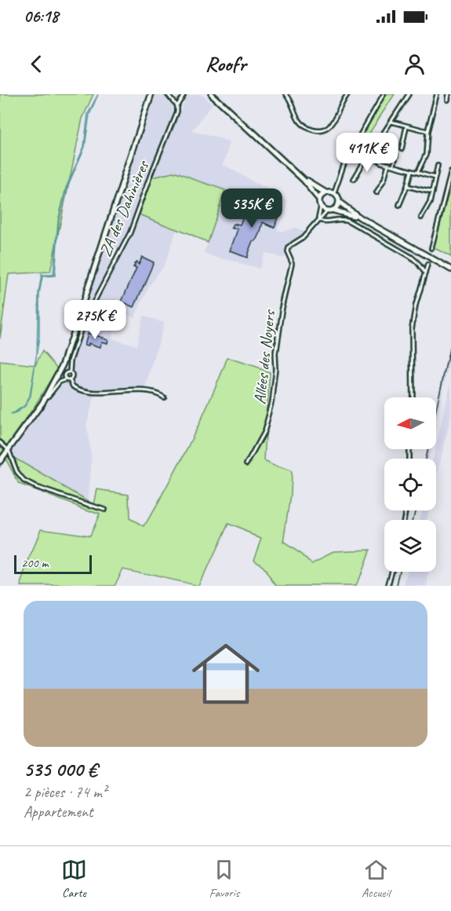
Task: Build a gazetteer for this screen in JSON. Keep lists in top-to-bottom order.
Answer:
{
  "streets": {
    "street": ["ZA des Dahinières", "Allées des Noyers"]
  },
  "scale_bar": "200 m",
  "north": "left",
  "page": {
    "status": "06:18",
    "header": "Roofr",
    "price": ["411K €", "535K €", "275K €"],
    "scale": "200 m",
    "list": [
      {
        "name": "535 000 €",
        "note": "2 pièces · 74 m² · Appartement"
      }
    ],
    "tabs": ["Carte", "Favoris", "Accueil"]
  }
}
